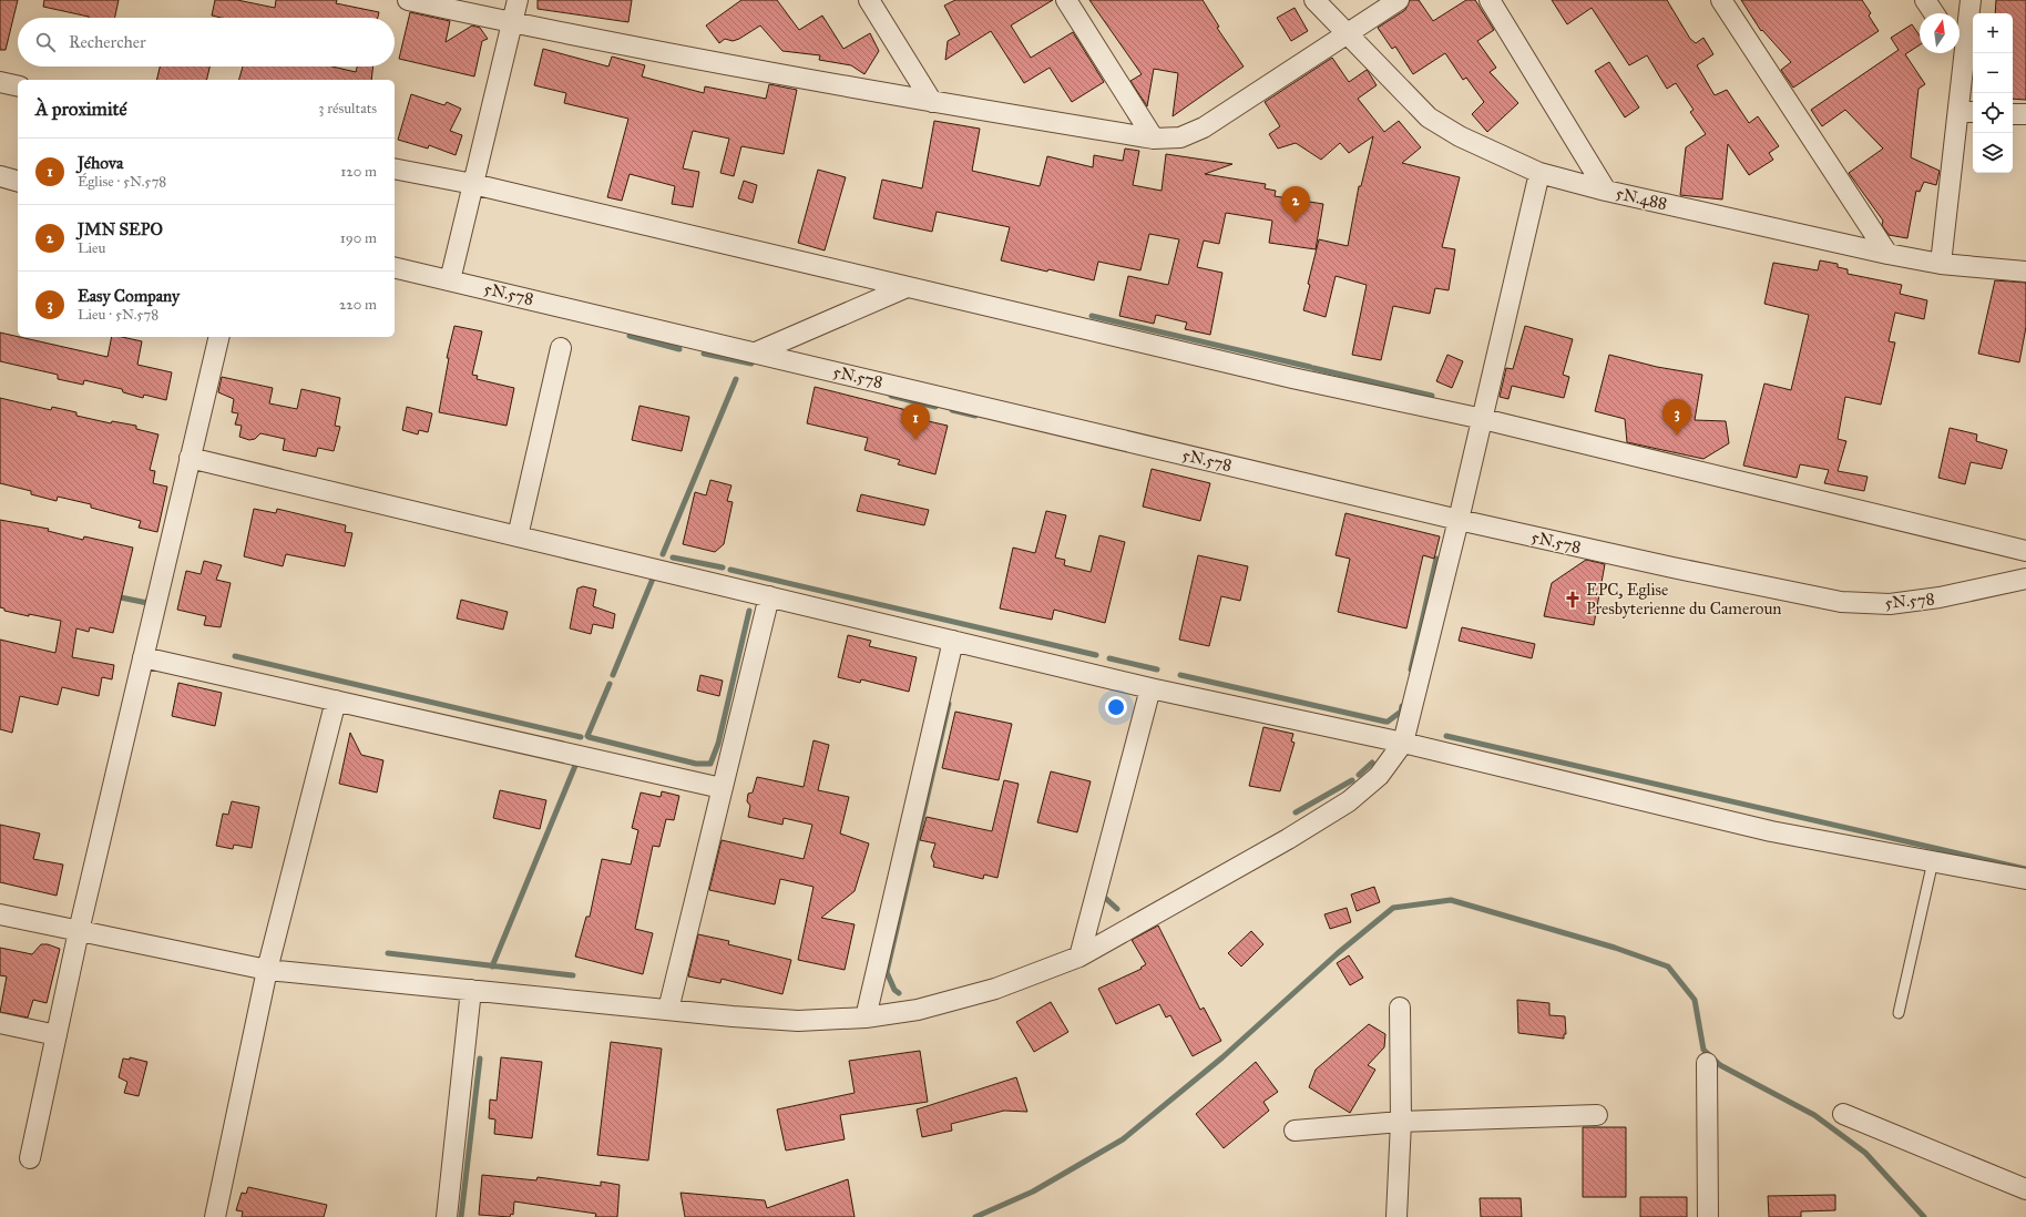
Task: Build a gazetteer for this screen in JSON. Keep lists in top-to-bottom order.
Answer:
{
  "streets": {
    "street": ["5N.488", "5N.578"]
  },
  "places": {
    "church": ["EPC, Eglise Presbyterienne du Cameroun"]
  },
  "north": "top",
  "page": {
    "map_buttons": ["+", "−"],
    "search": "Rechercher",
    "heading": ["À proximité", "3 résultats"],
    "list": [
      {
        "mark": "1",
        "name": "Jéhova",
        "note": "Église · 5N.578",
        "value": "120 m"
      },
      {
        "mark": "2",
        "name": "JMN SEPO",
        "note": "Lieu",
        "value": "190 m"
      },
      {
        "mark": "3",
        "name": "Easy Company",
        "note": "Lieu · 5N.578",
        "value": "220 m"
      }
    ],
    "pins": ["2", "3", "1"]
  }
}
